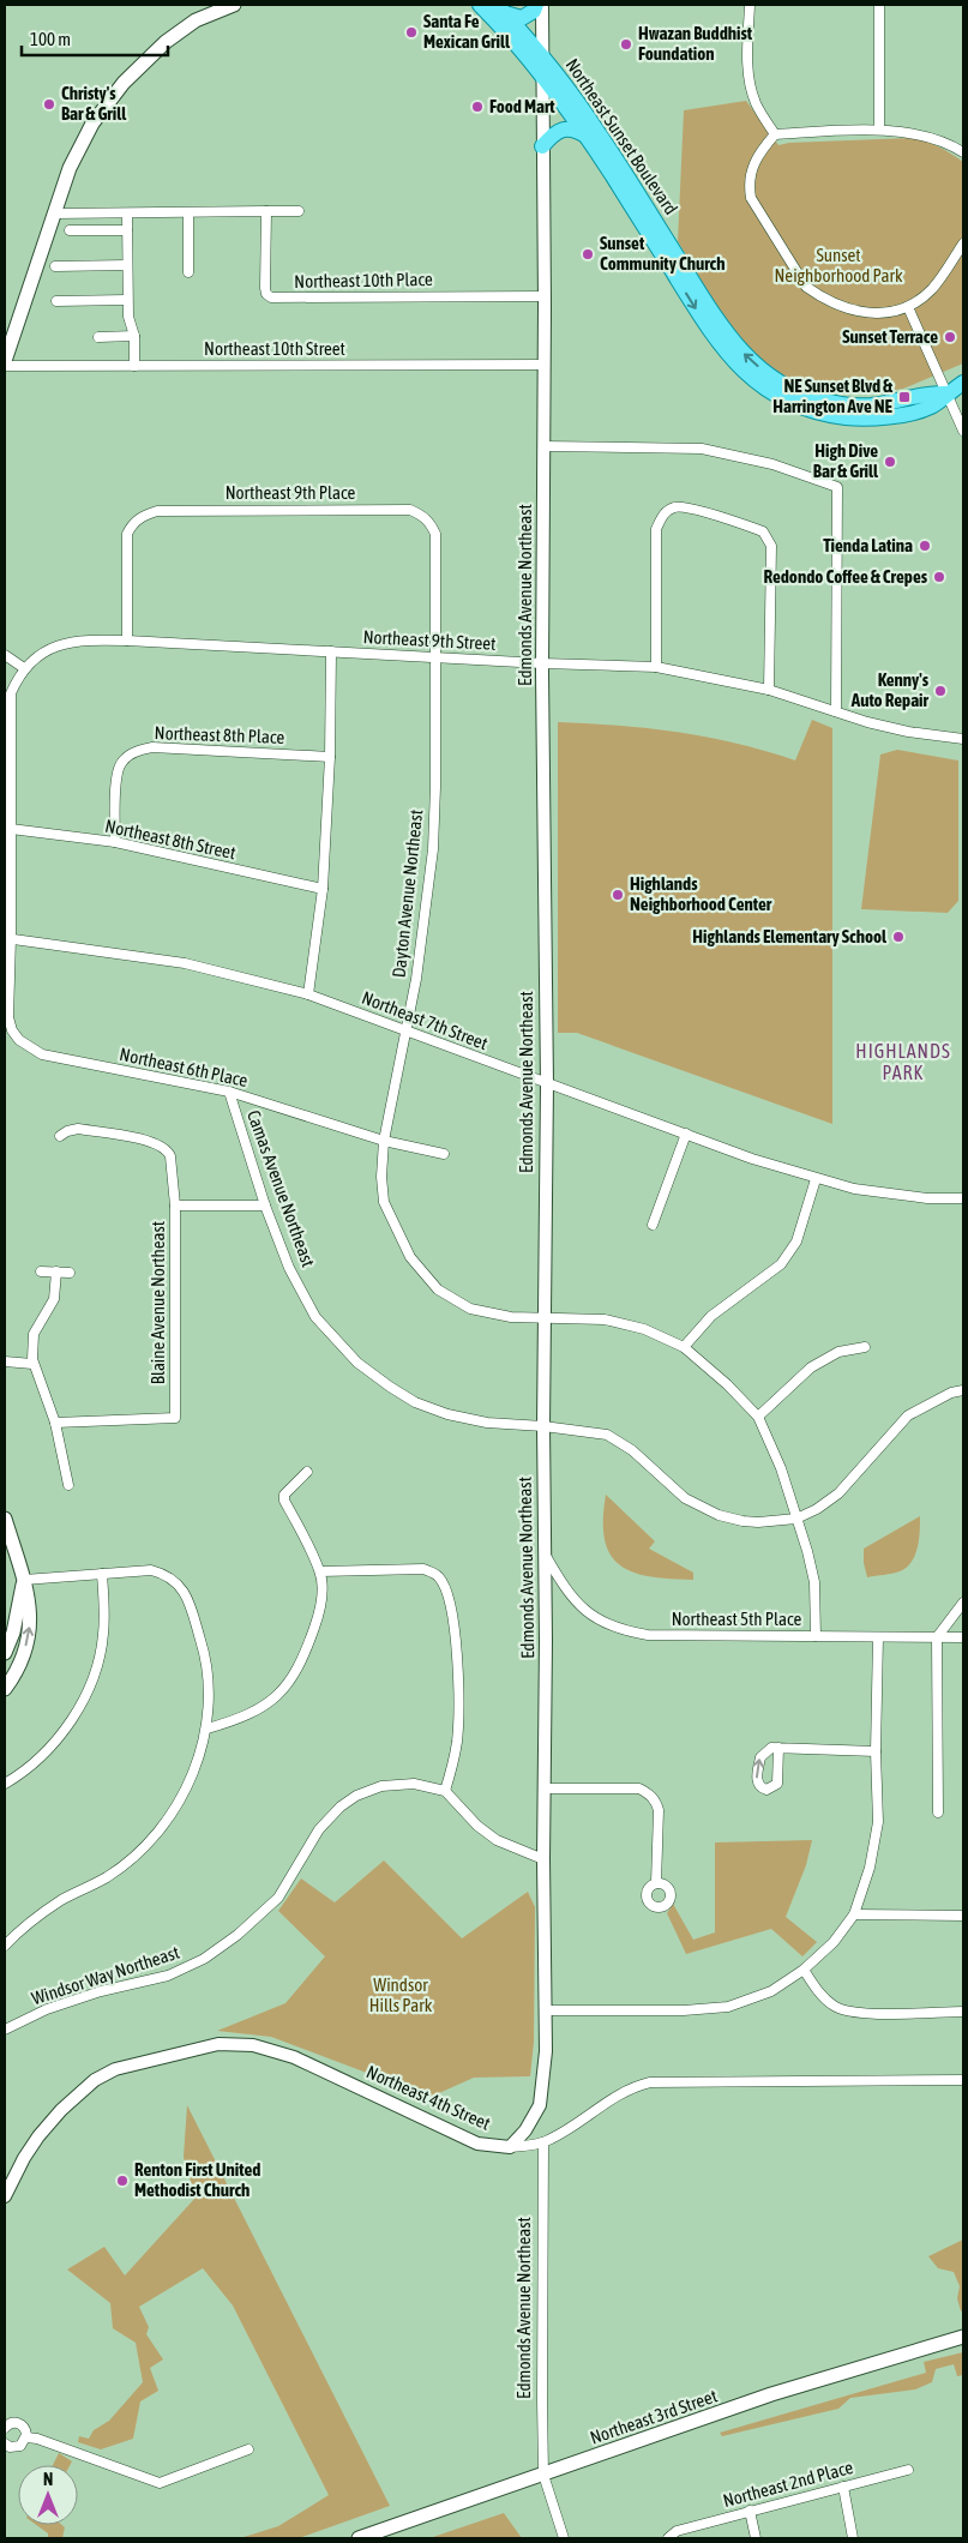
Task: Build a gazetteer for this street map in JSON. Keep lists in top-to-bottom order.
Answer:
{
  "streets": {
    "main road": ["Northeast Sunset Boulevard", "Northeast 3rd Street"],
    "street": [
      "Northeast 10th Place",
      "Northeast 10th Street",
      "Northeast 9th Place",
      "Edmonds Avenue Northeast",
      "Northeast 9th Street",
      "Northeast 8th Place",
      "Northeast 8th Street",
      "Dayton Avenue Northeast",
      "Northeast 7th Street",
      "Northeast 6th Place",
      "Camas Avenue Northeast",
      "Blaine Avenue Northeast",
      "Northeast 5th Place",
      "Windsor Way Northeast",
      "Northeast 4th Street",
      "Northeast 2nd Place"
    ]
  },
  "crossings": [
    ["Northeast Sunset Boulevard", "Edmonds Avenue Northeast"],
    ["Northeast 10th Place", "Edmonds Avenue Northeast"],
    ["Northeast 10th Street", "Edmonds Avenue Northeast"],
    ["Northeast 9th Place", "Northeast 9th Street"],
    ["Northeast 9th Place", "Dayton Avenue Northeast"],
    ["Edmonds Avenue Northeast", "Northeast 9th Street"],
    ["Edmonds Avenue Northeast", "Dayton Avenue Northeast"],
    ["Edmonds Avenue Northeast", "Northeast 7th Street"],
    ["Edmonds Avenue Northeast", "Camas Avenue Northeast"],
    ["Edmonds Avenue Northeast", "Northeast 5th Place"],
    ["Edmonds Avenue Northeast", "Northeast 4th Street"],
    ["Edmonds Avenue Northeast", "Northeast 3rd Street"],
    ["Northeast 9th Street", "Dayton Avenue Northeast"],
    ["Northeast 9th Street", "Northeast 6th Place"],
    ["Northeast 8th Place", "Northeast 8th Street"],
    ["Northeast 8th Street", "Northeast 6th Place"],
    ["Dayton Avenue Northeast", "Northeast 7th Street"],
    ["Dayton Avenue Northeast", "Northeast 6th Place"],
    ["Northeast 7th Street", "Northeast 6th Place"],
    ["Northeast 6th Place", "Camas Avenue Northeast"],
    ["Camas Avenue Northeast", "Blaine Avenue Northeast"]
  ],
  "districts": ["HIGHLANDS PARK"],
  "parks": ["Sunset Neighborhood Park", "Windsor Hills Park"],
  "places": {
    "other": [
      "Santa Fe Mexican Grill",
      "Hwazan Buddhist Foundation",
      "Christy's Bar & Grill",
      "Food Mart",
      "Sunset Community Church",
      "Sunset Terrace",
      "High Dive Bar & Grill",
      "Tienda Latina",
      "Redondo Coffee & Crepes",
      "Kenny's Auto Repair",
      "Highlands Neighborhood Center",
      "Highlands Elementary School",
      "Renton First United Methodist Church"
    ],
    "transit": ["NE Sunset Blvd & Harrington Ave NE"]
  },
  "scale_bar": "100 m",
  "north": "top"
}
